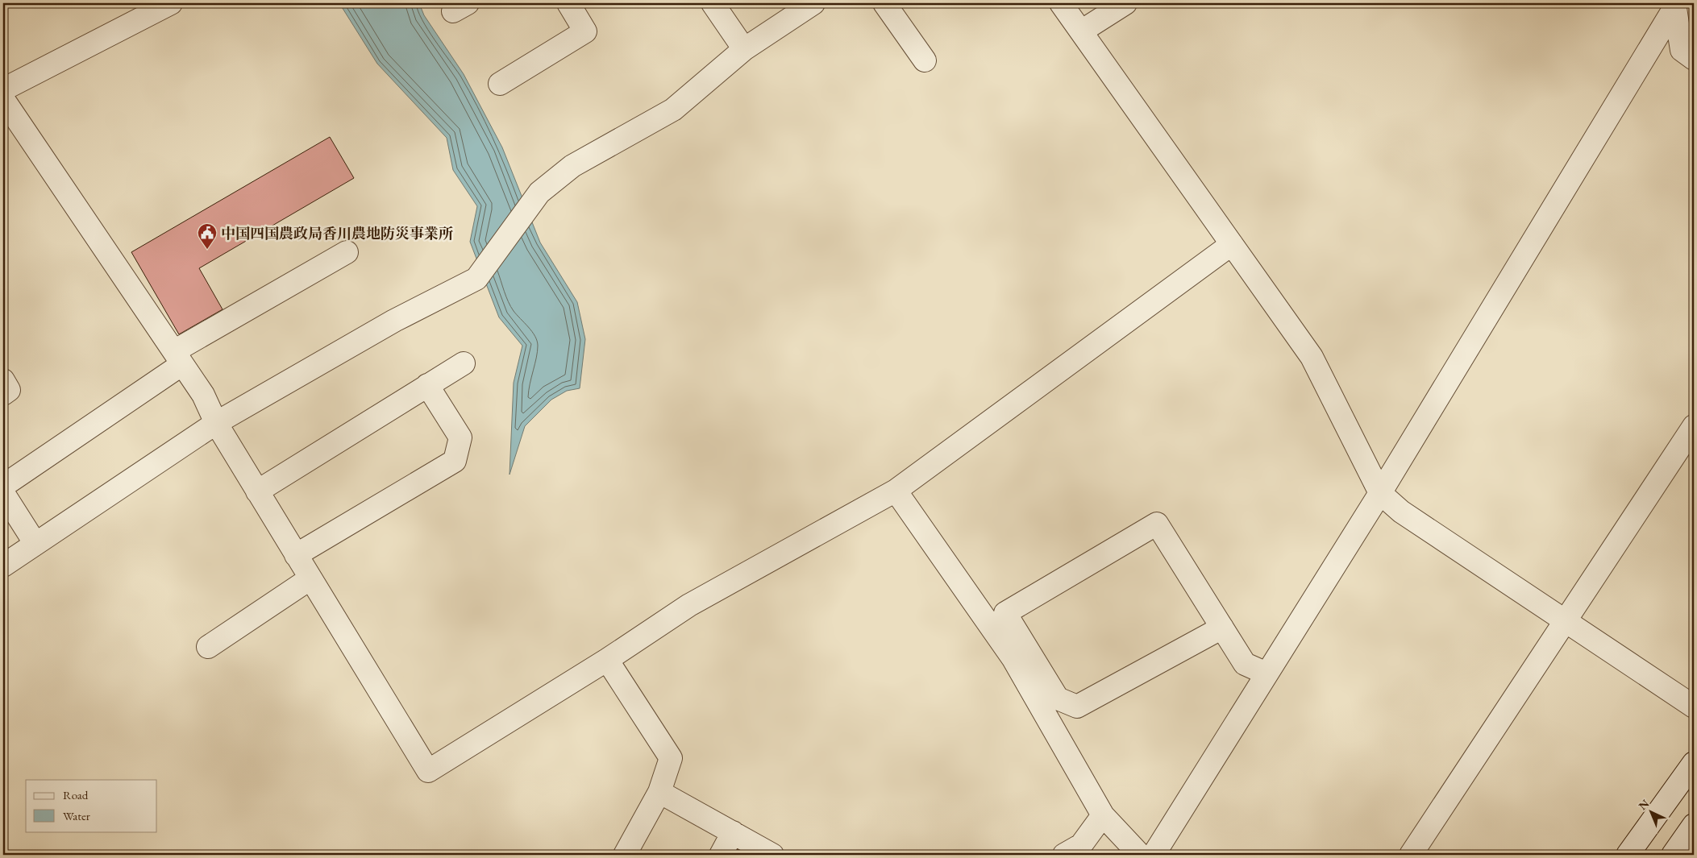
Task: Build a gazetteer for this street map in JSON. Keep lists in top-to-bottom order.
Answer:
{
  "places": {
    "public building": ["中国四国農政局香川農地防災事業所"]
  },
  "legend": ["Road", "Water"],
  "north": "top left"
}
